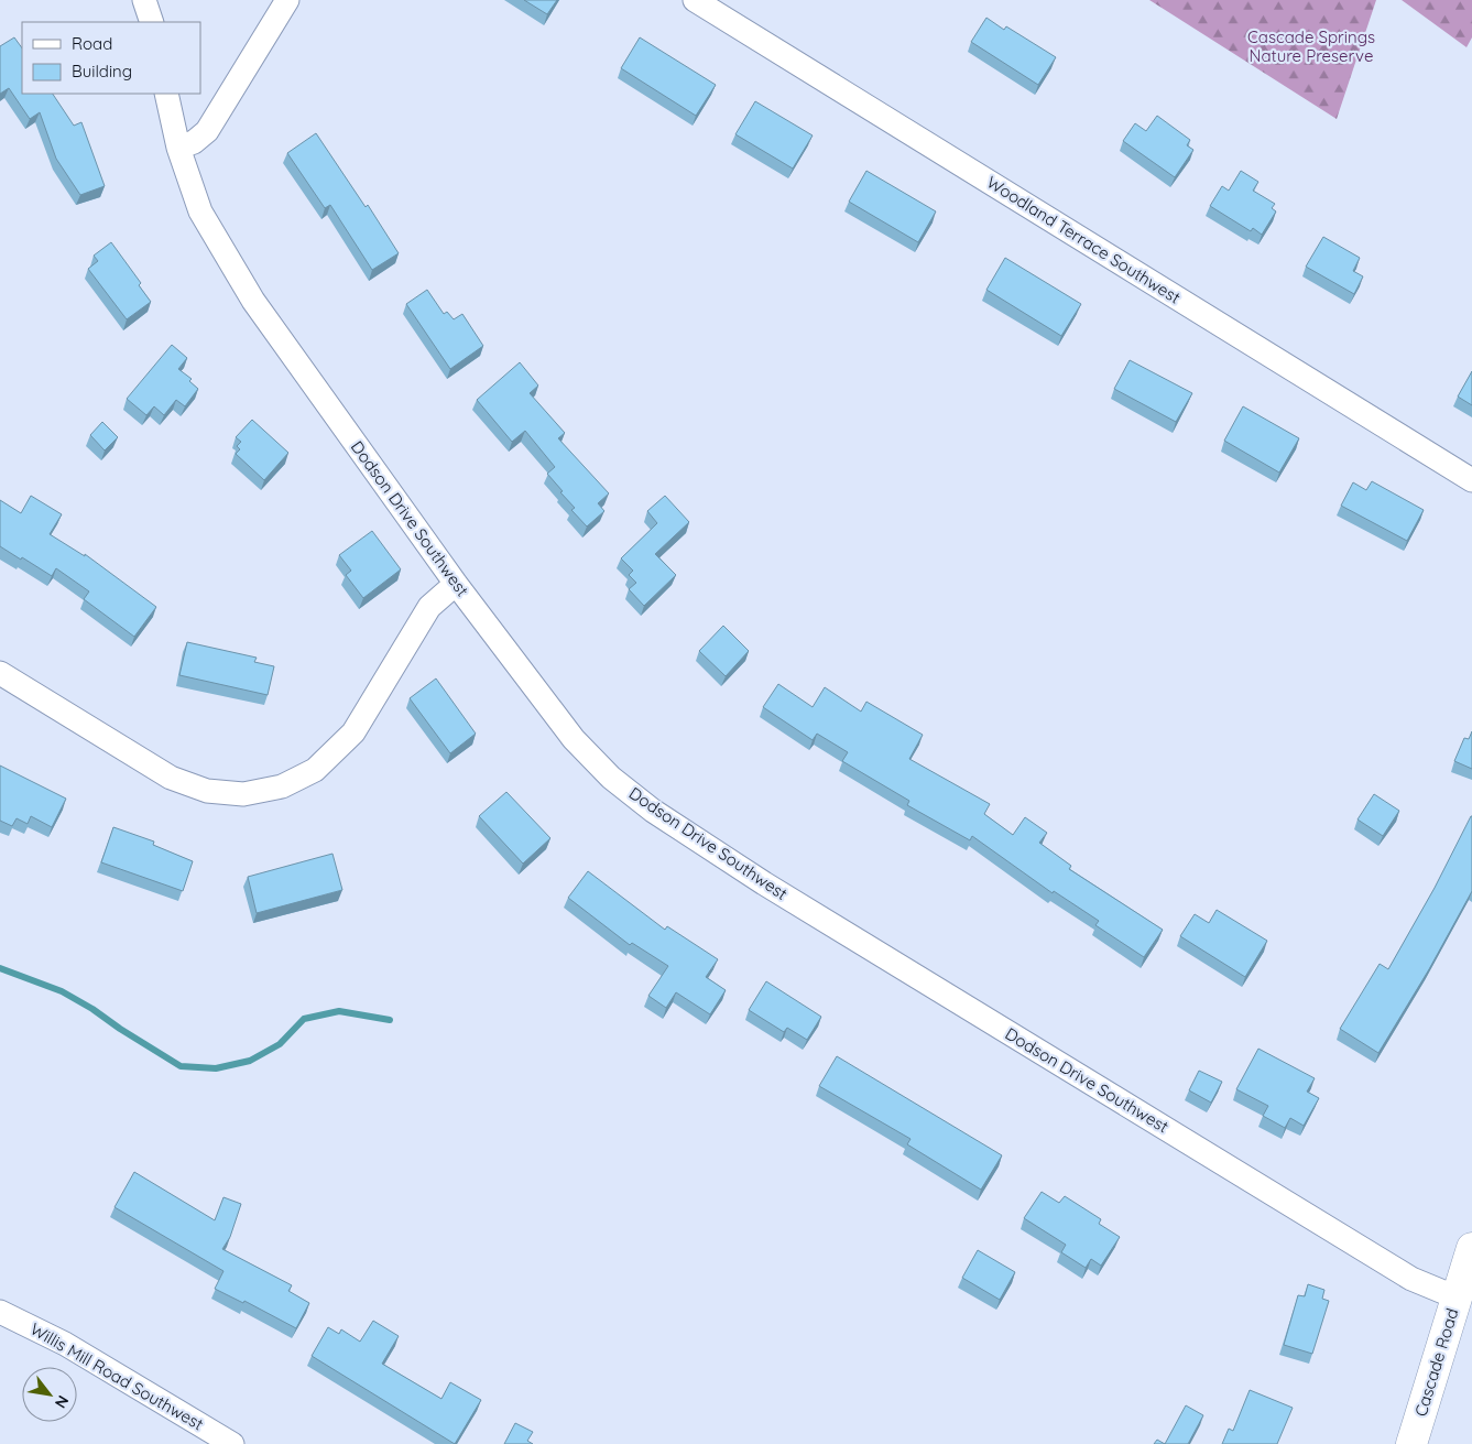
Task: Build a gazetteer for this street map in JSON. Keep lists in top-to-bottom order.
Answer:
{
  "streets": {
    "main road": ["Cascade Road"],
    "street": ["Woodland Terrace Southwest", "Dodson Drive Southwest", "Willis Mill Road Southwest"]
  },
  "crossings": [
    ["Dodson Drive Southwest", "Cascade Road"]
  ],
  "parks": ["Cascade Springs Nature Preserve"],
  "legend": ["Road", "Building"],
  "north": "bottom right"
}
